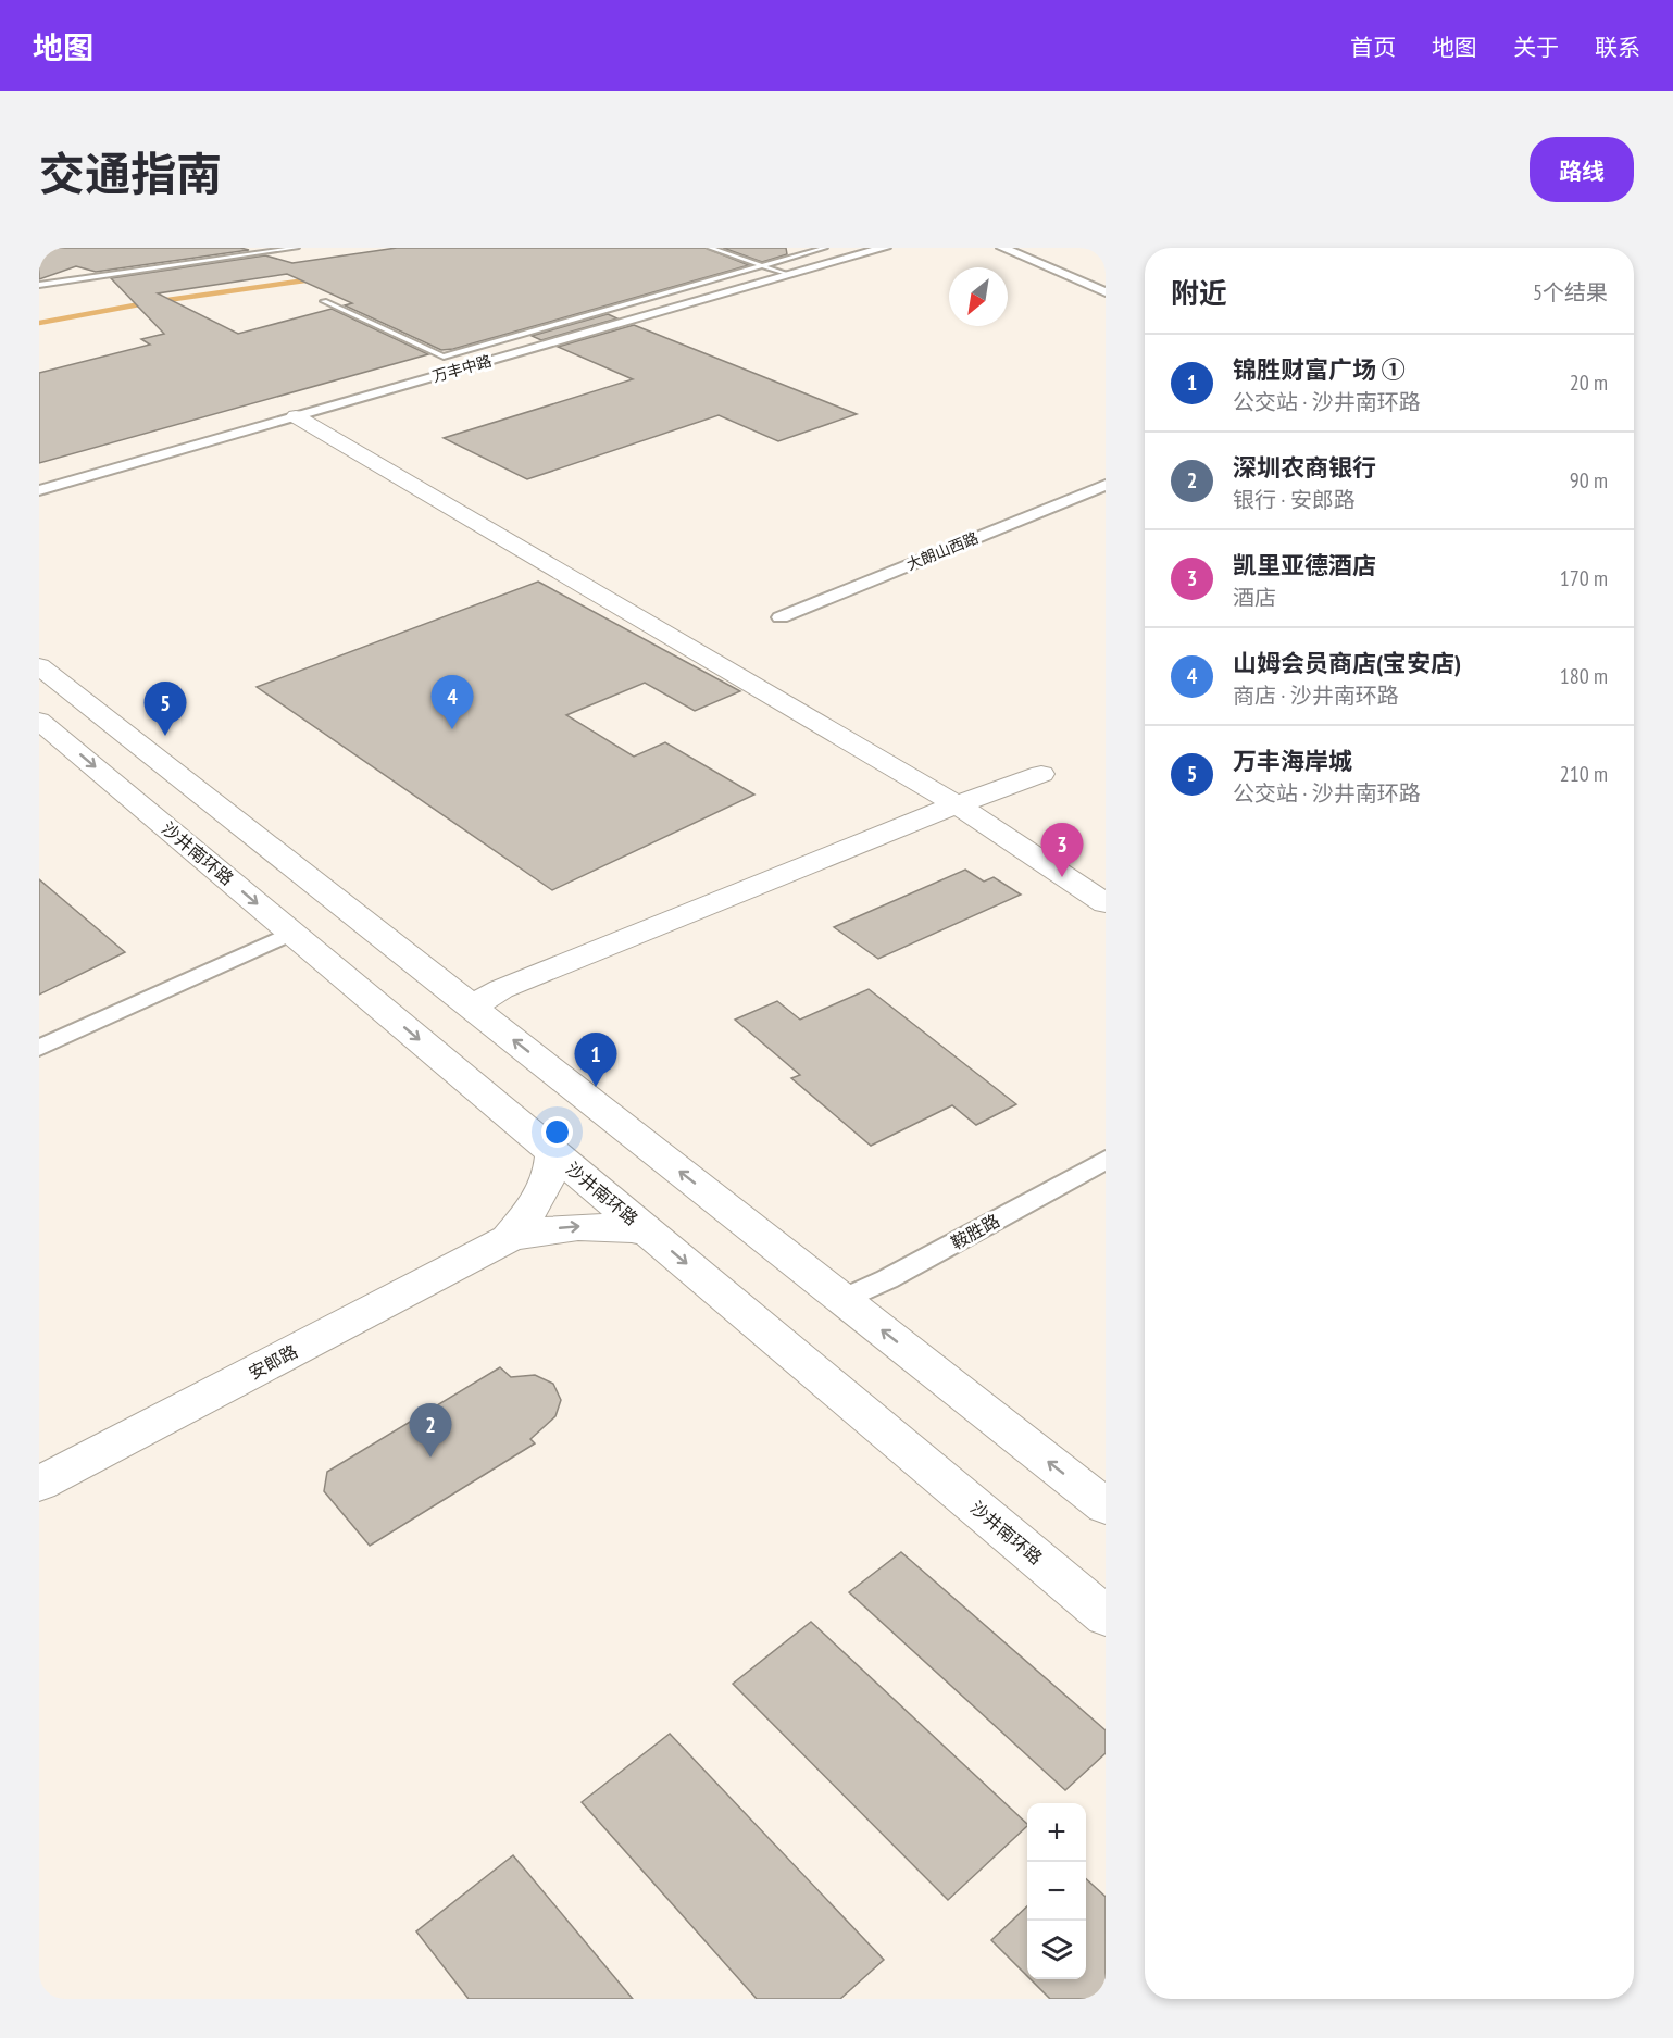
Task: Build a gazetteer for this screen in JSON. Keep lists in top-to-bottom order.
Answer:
{
  "streets": {
    "main road": ["沙井南环路", "安郎路"],
    "street": ["万丰中路", "大朗山西路", "鞍胜路"]
  },
  "crossings": [
    ["沙井南环路", "安郎路"]
  ],
  "north": "bottom left",
  "page": {
    "header": "地图",
    "nav": [
      "首页",
      "地图",
      "关于",
      "联系"
    ],
    "title": "交通指南",
    "buttons": "路线",
    "heading": ["附近", "5个结果"],
    "list": [
      {
        "mark": "1",
        "name": "锦胜财富广场 ①",
        "note": "公交站 · 沙井南环路",
        "value": "20 m"
      },
      {
        "mark": "2",
        "name": "深圳农商银行",
        "note": "银行 · 安郎路",
        "value": "90 m"
      },
      {
        "mark": "3",
        "name": "凯里亚德酒店",
        "note": "酒店",
        "value": "170 m"
      },
      {
        "mark": "4",
        "name": "山姆会员商店(宝安店)",
        "note": "商店 · 沙井南环路",
        "value": "180 m"
      },
      {
        "mark": "5",
        "name": "万丰海岸城",
        "note": "公交站 · 沙井南环路",
        "value": "210 m"
      }
    ],
    "pins": [
      "4",
      "5",
      "3",
      "1",
      "2"
    ],
    "map_buttons": ["+", "−"]
  }
}
